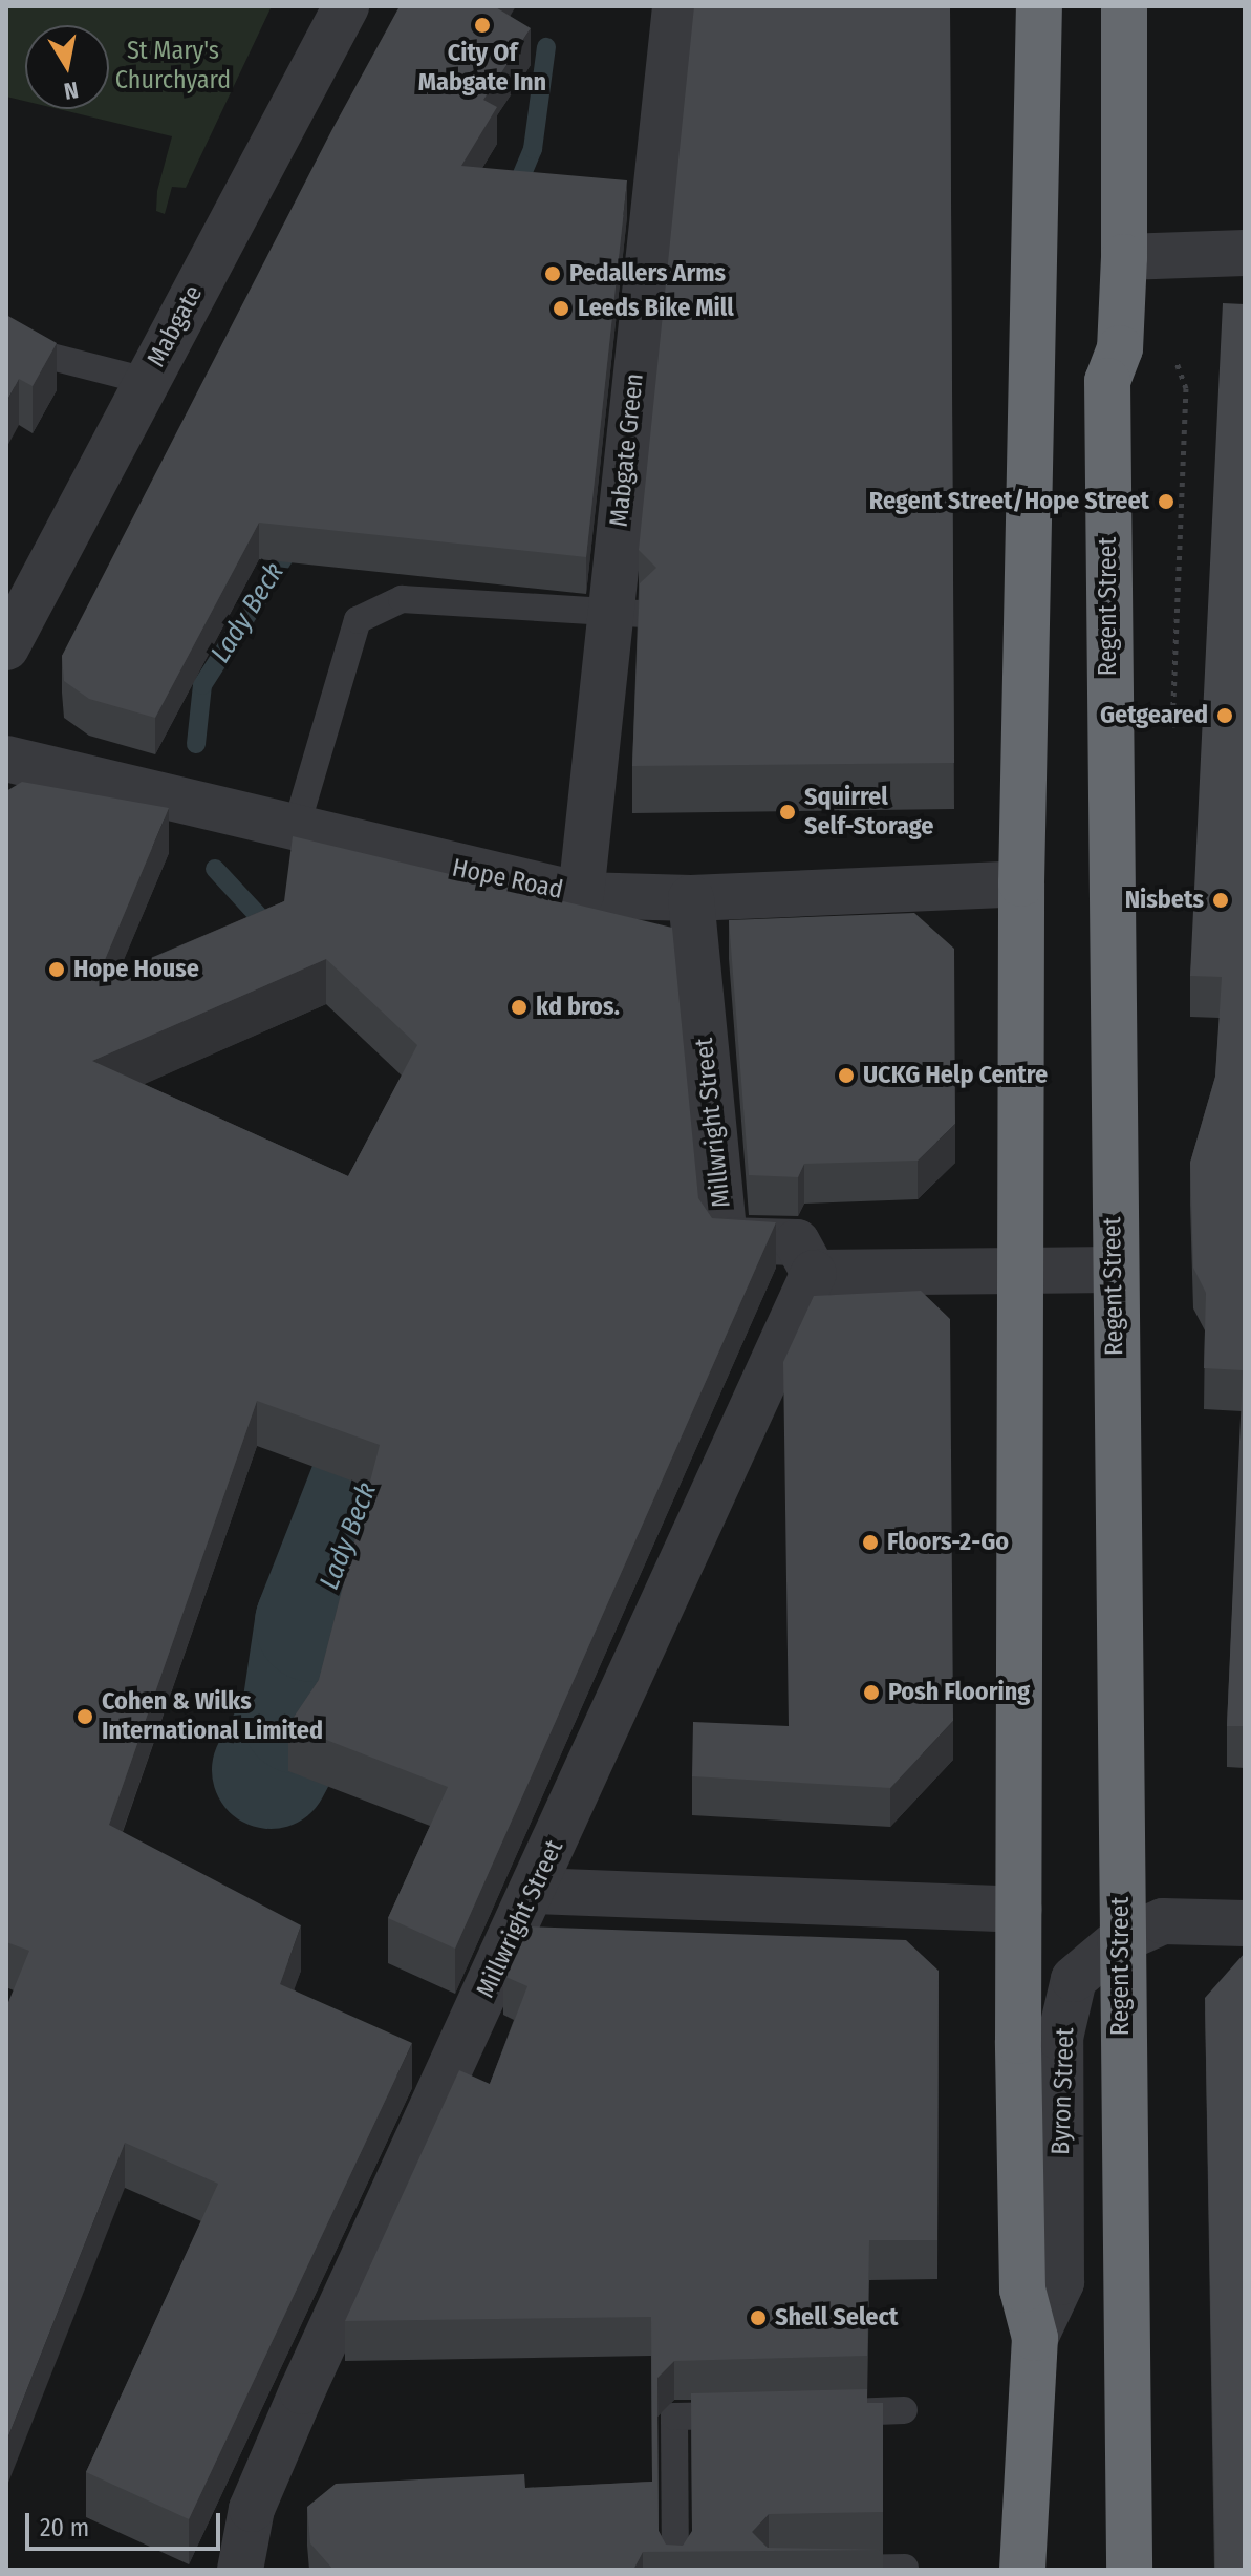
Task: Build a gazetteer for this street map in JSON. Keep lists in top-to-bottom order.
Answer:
{
  "streets": {
    "highway": ["Regent Street"],
    "street": [
      "Mabgate",
      "Mabgate Green",
      "Hope Road",
      "Millwright Street",
      "Byron Street"
    ]
  },
  "crossings": [
    ["Mabgate Green", "Hope Road"],
    ["Regent Street", "Byron Street"],
    ["Hope Road", "Millwright Street"]
  ],
  "water": ["Lady Beck"],
  "parks": ["St Mary's Churchyard"],
  "places": [
    "City Of Mabgate Inn",
    "Pedallers Arms",
    "Leeds Bike Mill",
    "Regent Street/Hope Street",
    "Getgeared",
    "Squirrel Self-Storage",
    "Nisbets",
    "Hope House",
    "kd bros.",
    "UCKG Help Centre",
    "Floors-2-Go",
    "Posh Flooring",
    "Cohen & Wilks International Limited",
    "Shell Select"
  ],
  "scale_bar": "20 m",
  "north": "bottom"
}
